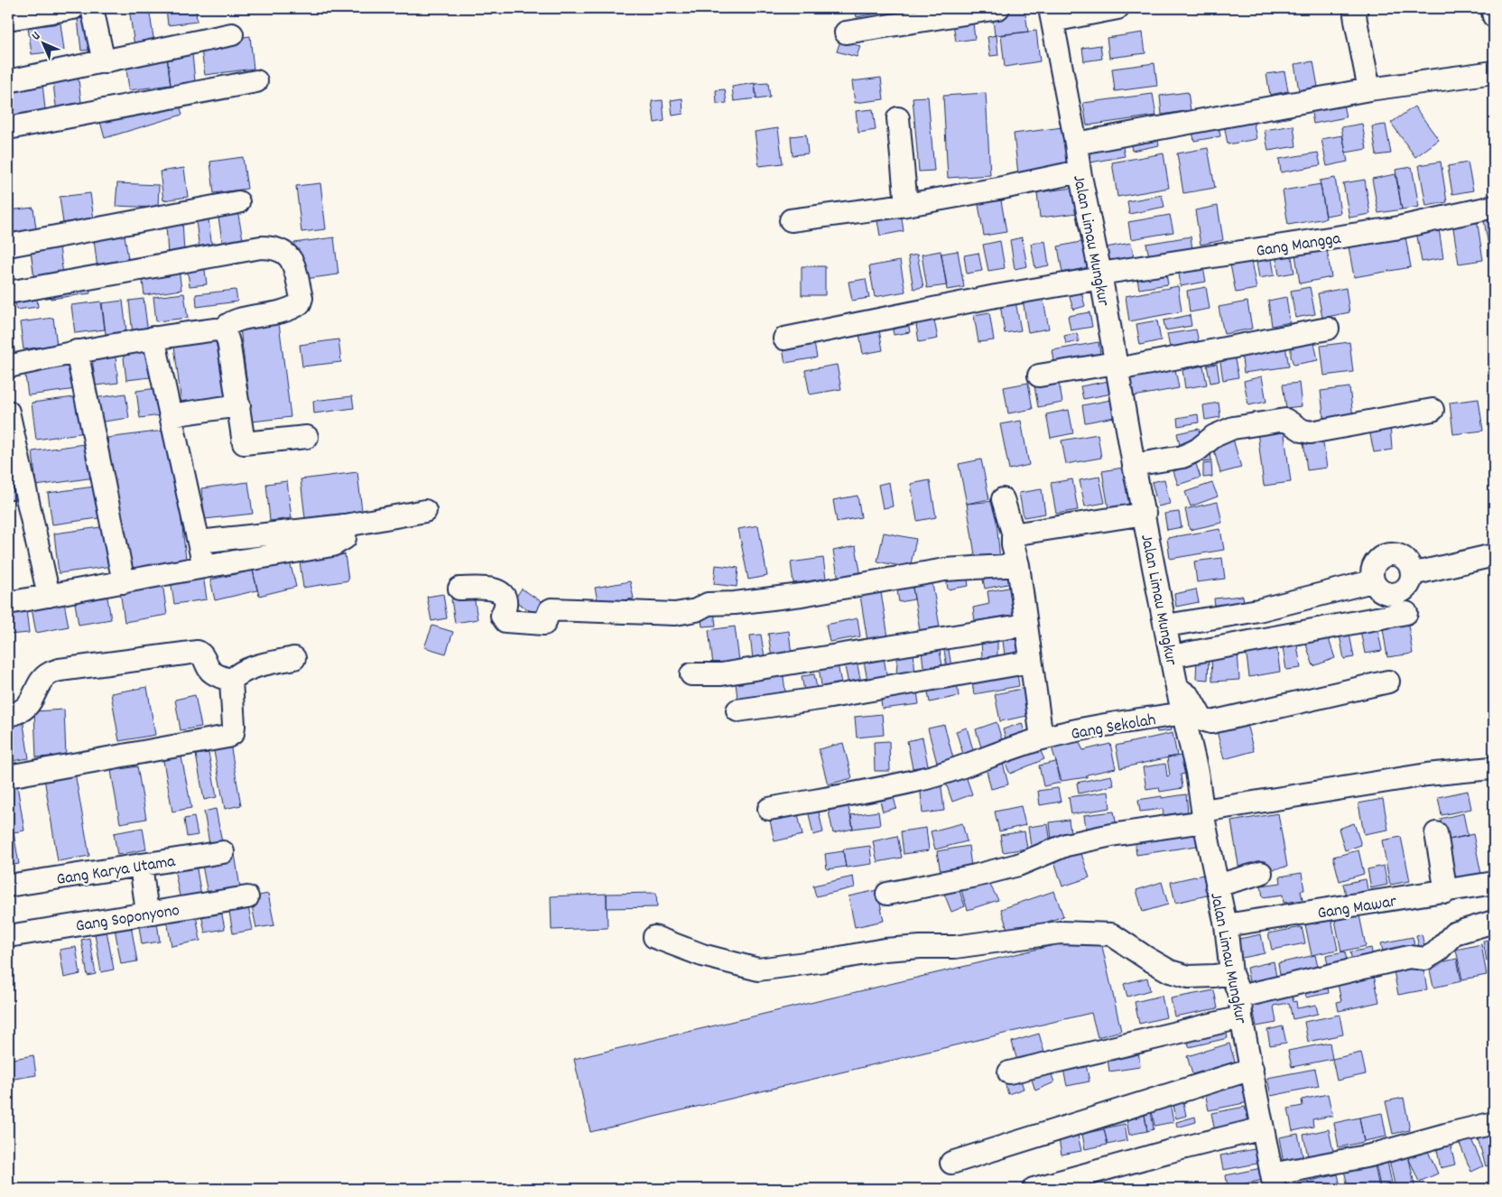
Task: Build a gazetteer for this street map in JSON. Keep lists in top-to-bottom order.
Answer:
{
  "streets": {
    "street": [
      "Jalan Limau Mungkur",
      "Gang Mangga",
      "Gang Sekolah",
      "Gang Karya Utama",
      "Gang Mawar",
      "Gang Soponyono"
    ]
  },
  "crossings": [
    ["Jalan Limau Mungkur", "Gang Mangga"],
    ["Jalan Limau Mungkur", "Gang Sekolah"],
    ["Jalan Limau Mungkur", "Gang Mawar"]
  ],
  "north": "top left"
}
